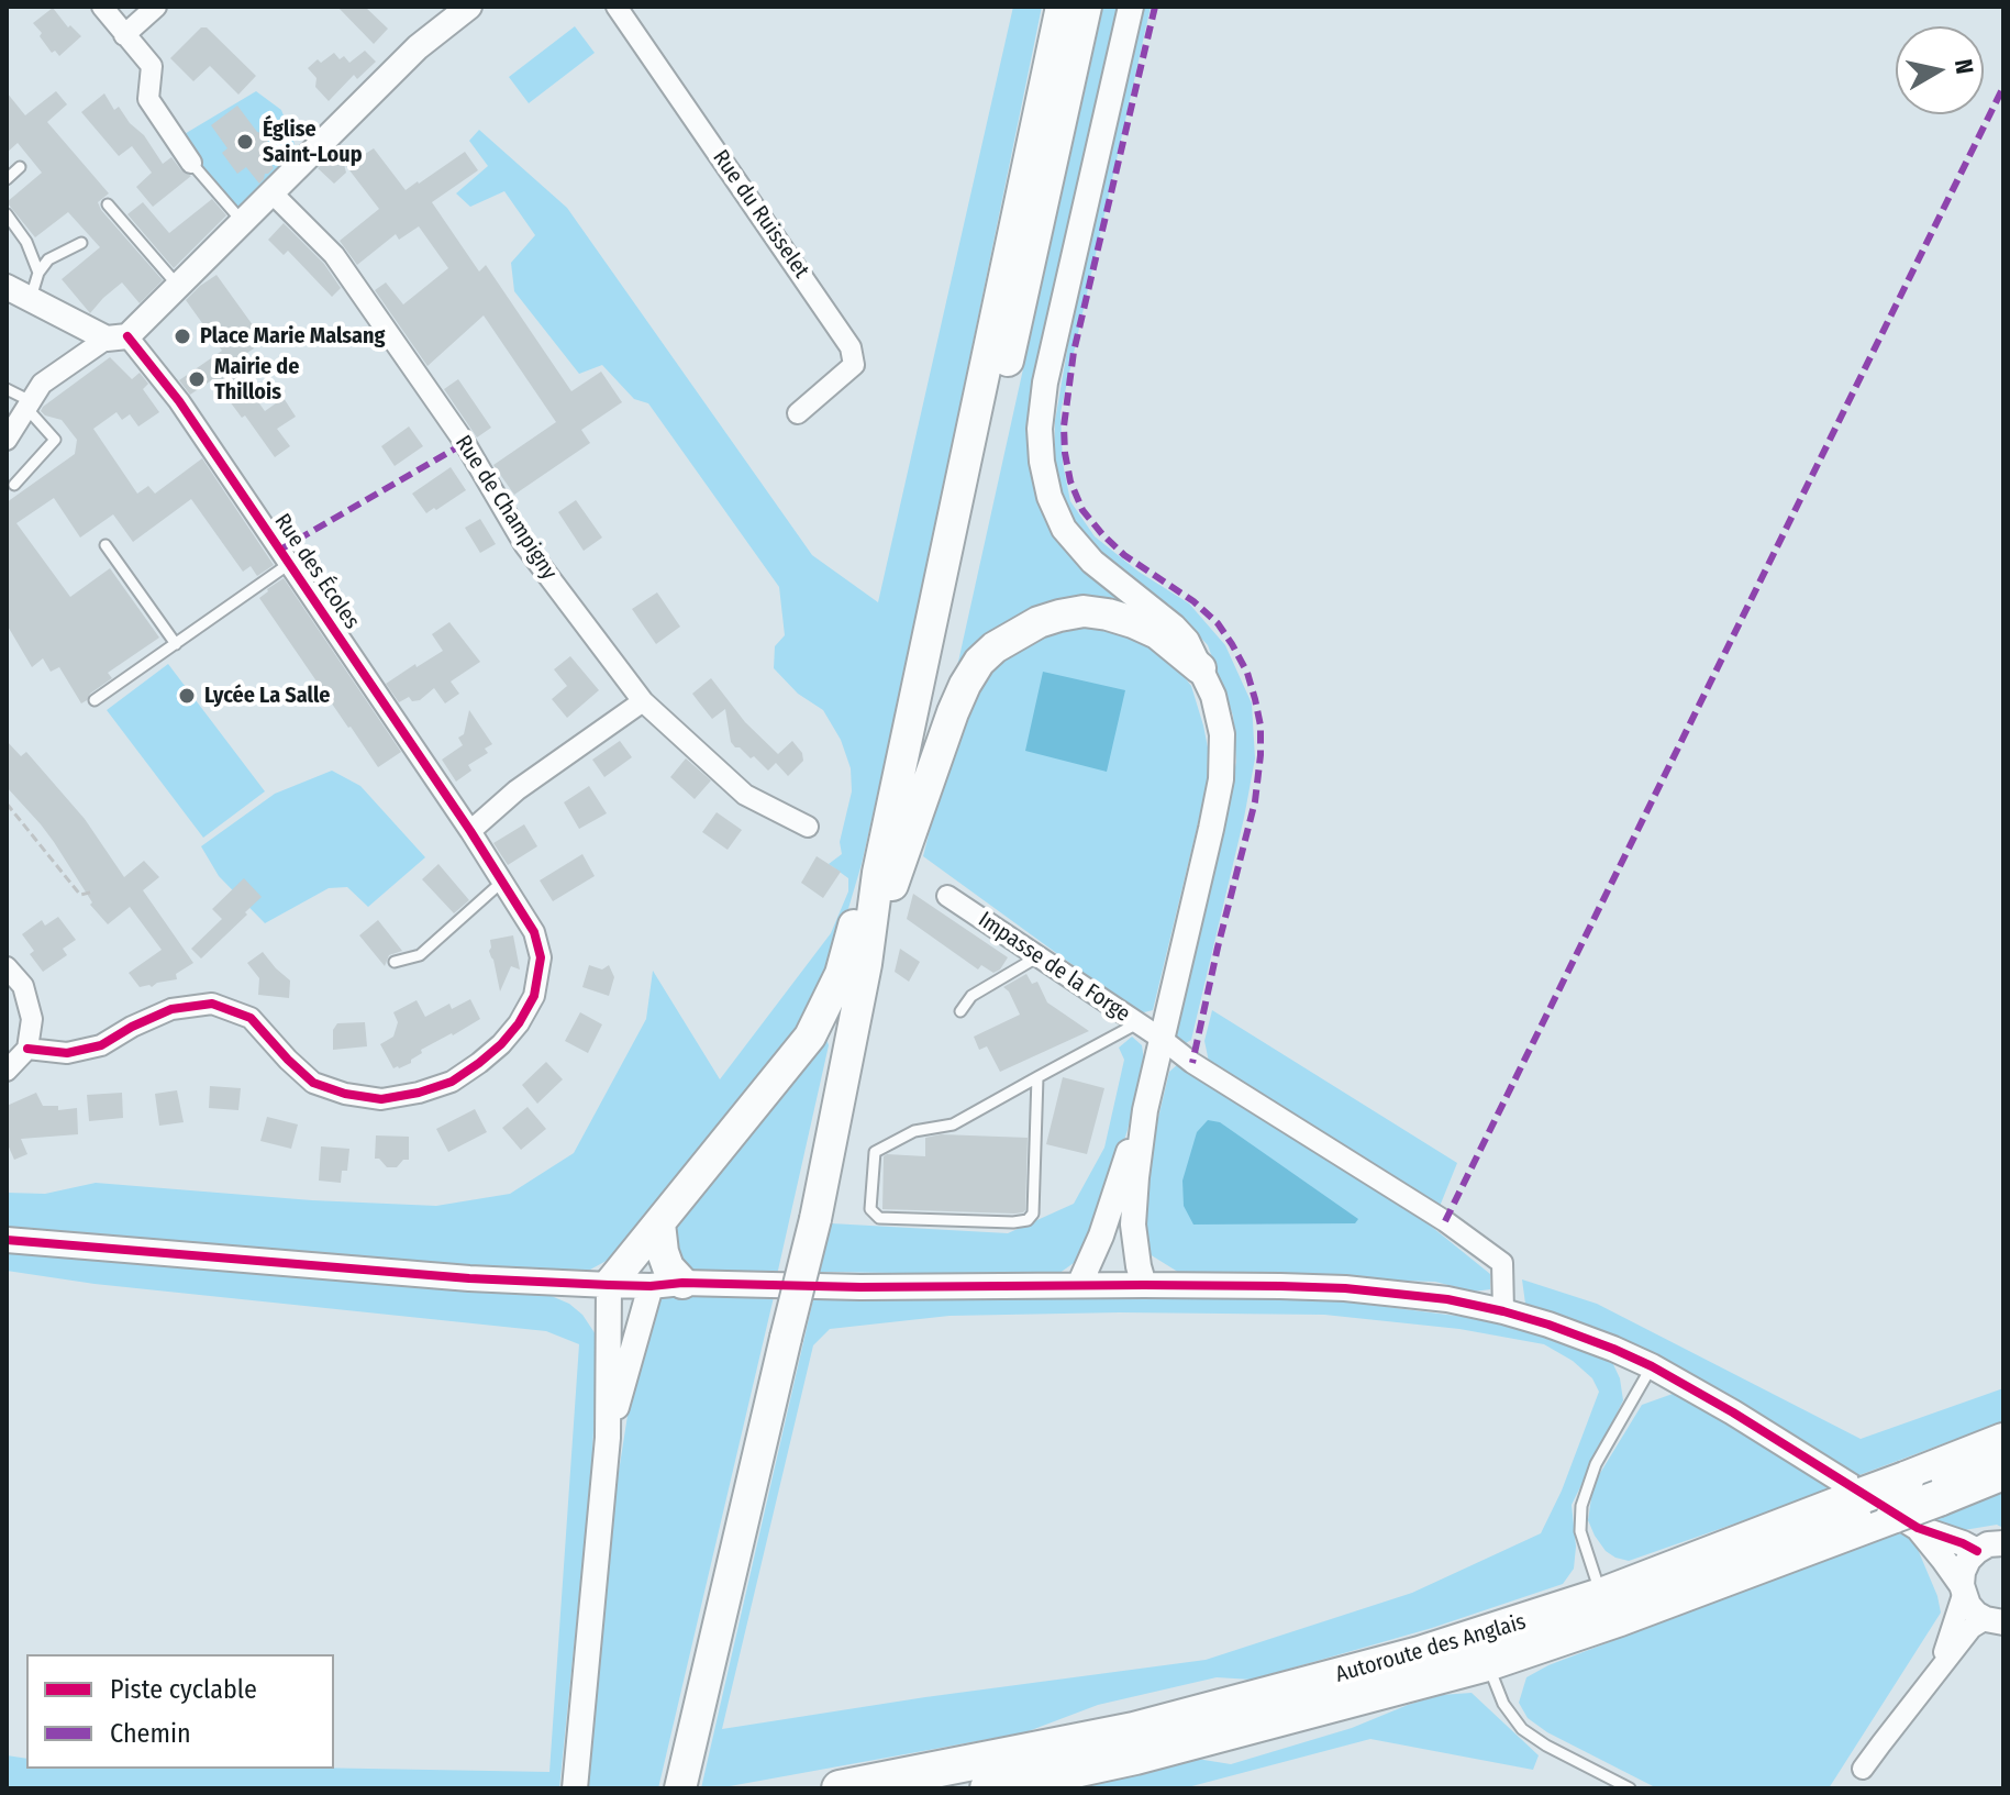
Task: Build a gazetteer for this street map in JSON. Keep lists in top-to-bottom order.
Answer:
{
  "streets": {
    "highway": ["Autoroute des Anglais"],
    "street": [
      "Rue du Ruisselet",
      "Rue de Champigny",
      "Rue des Écoles",
      "Impasse de la Forge"
    ]
  },
  "places": [
    "Église Saint-Loup",
    "Place Marie Malsang",
    "Mairie de Thillois",
    "Lycée La Salle"
  ],
  "legend": ["Piste cyclable", "Chemin"],
  "north": "right"
}
